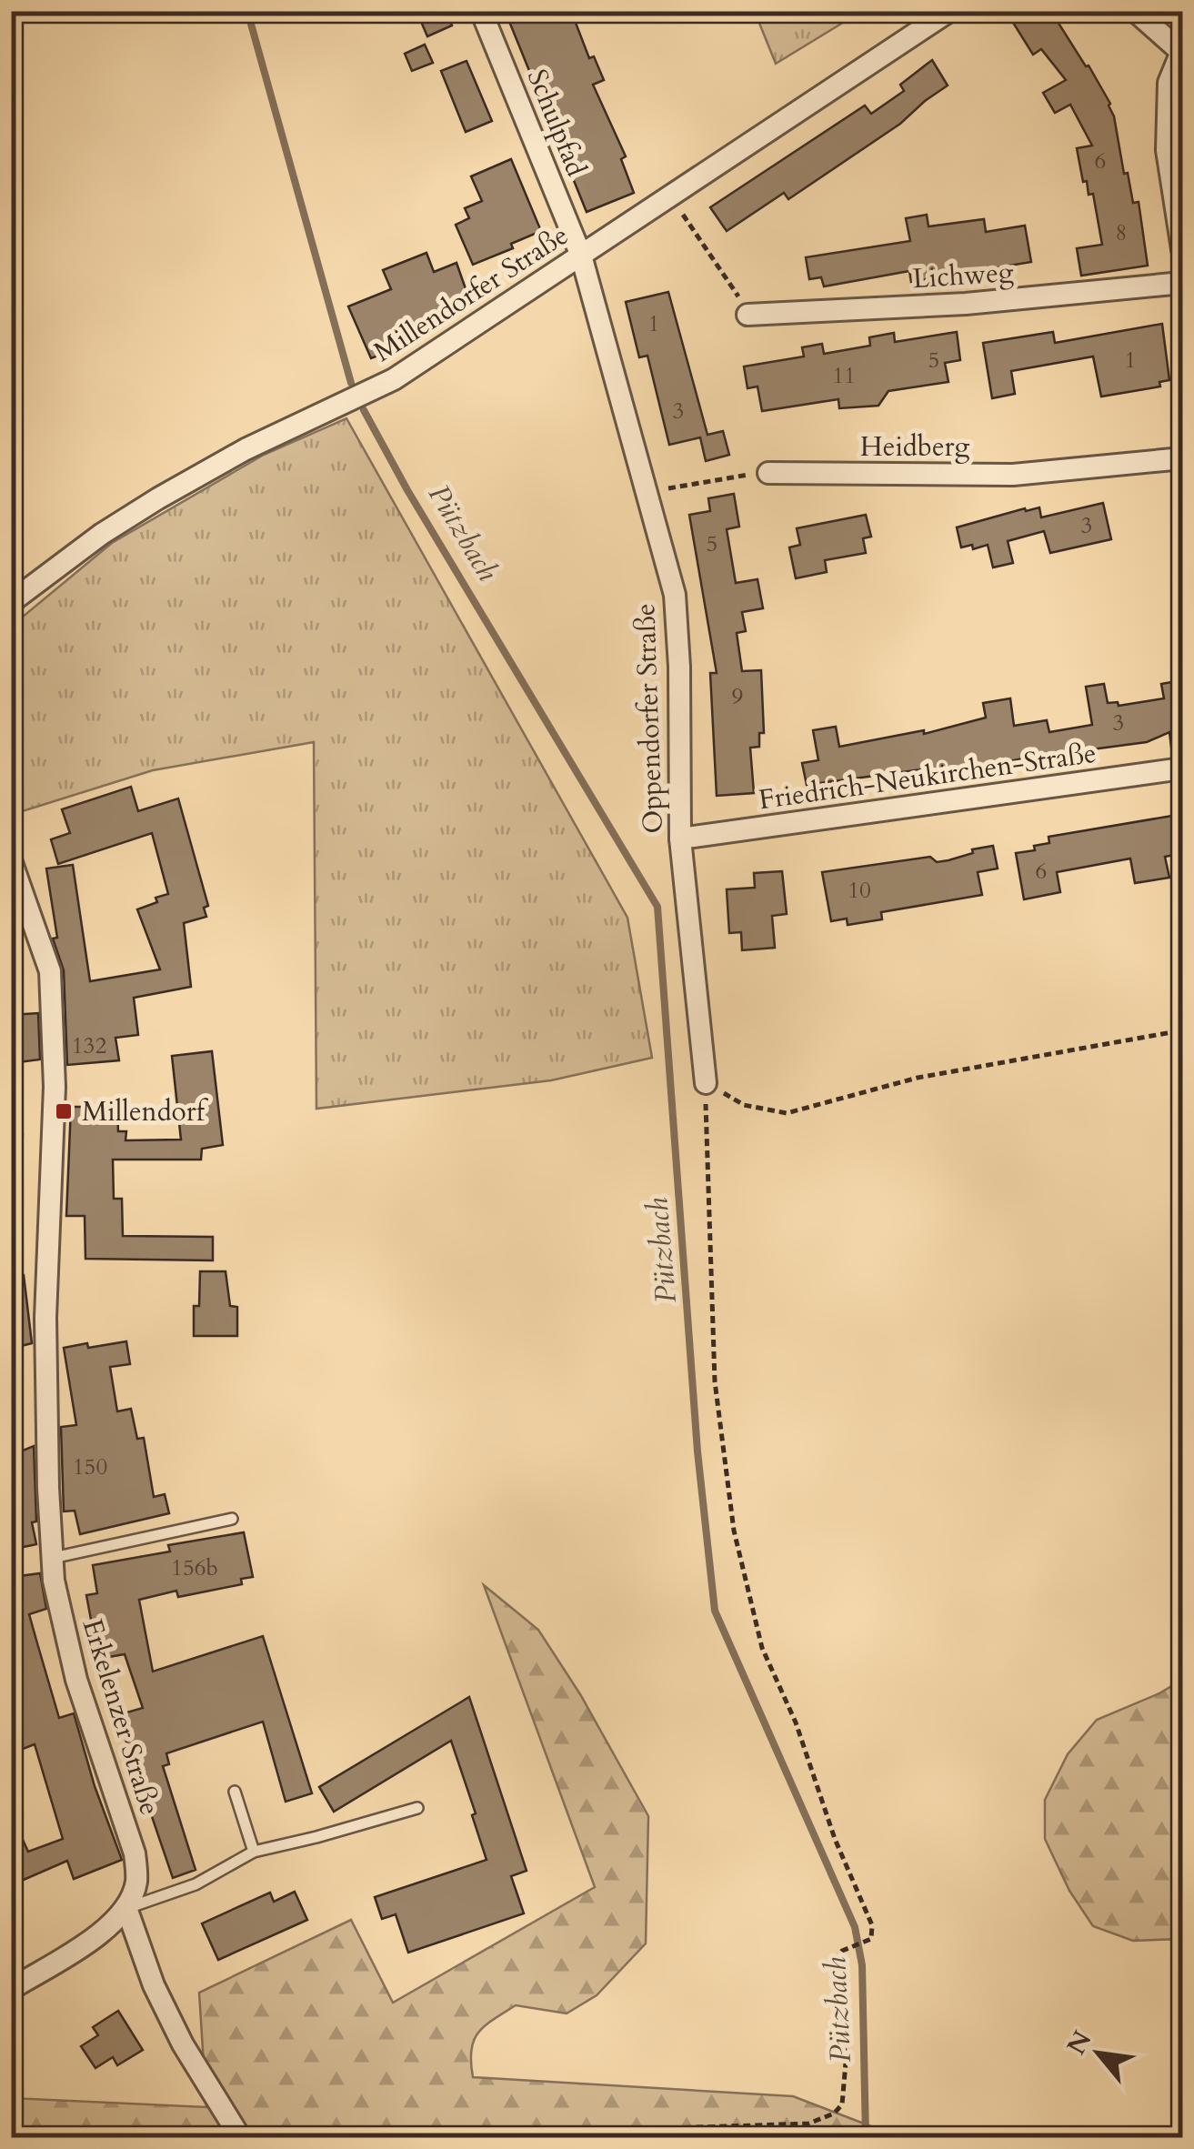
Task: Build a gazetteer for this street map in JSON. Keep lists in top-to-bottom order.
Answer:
{
  "streets": {
    "street": [
      "Schulpfad",
      "Lichweg",
      "Millendorfer Straße",
      "Heidberg",
      "Oppendorfer Straße",
      "Friedrich-Neukirchen-Straße",
      "Erkelenzer Straße"
    ]
  },
  "crossings": [
    ["Schulpfad", "Millendorfer Straße"],
    ["Schulpfad", "Oppendorfer Straße"],
    ["Millendorfer Straße", "Oppendorfer Straße"],
    ["Oppendorfer Straße", "Friedrich-Neukirchen-Straße"]
  ],
  "water": ["Pützbach"],
  "places": {
    "transit": ["Millendorf"]
  },
  "house_numbers": [
    "6",
    "8",
    "1",
    "5",
    "1",
    "11",
    "3",
    "3",
    "5",
    "9",
    "3",
    "6",
    "10",
    "132",
    "150",
    "156b"
  ],
  "north": "top left"
}
